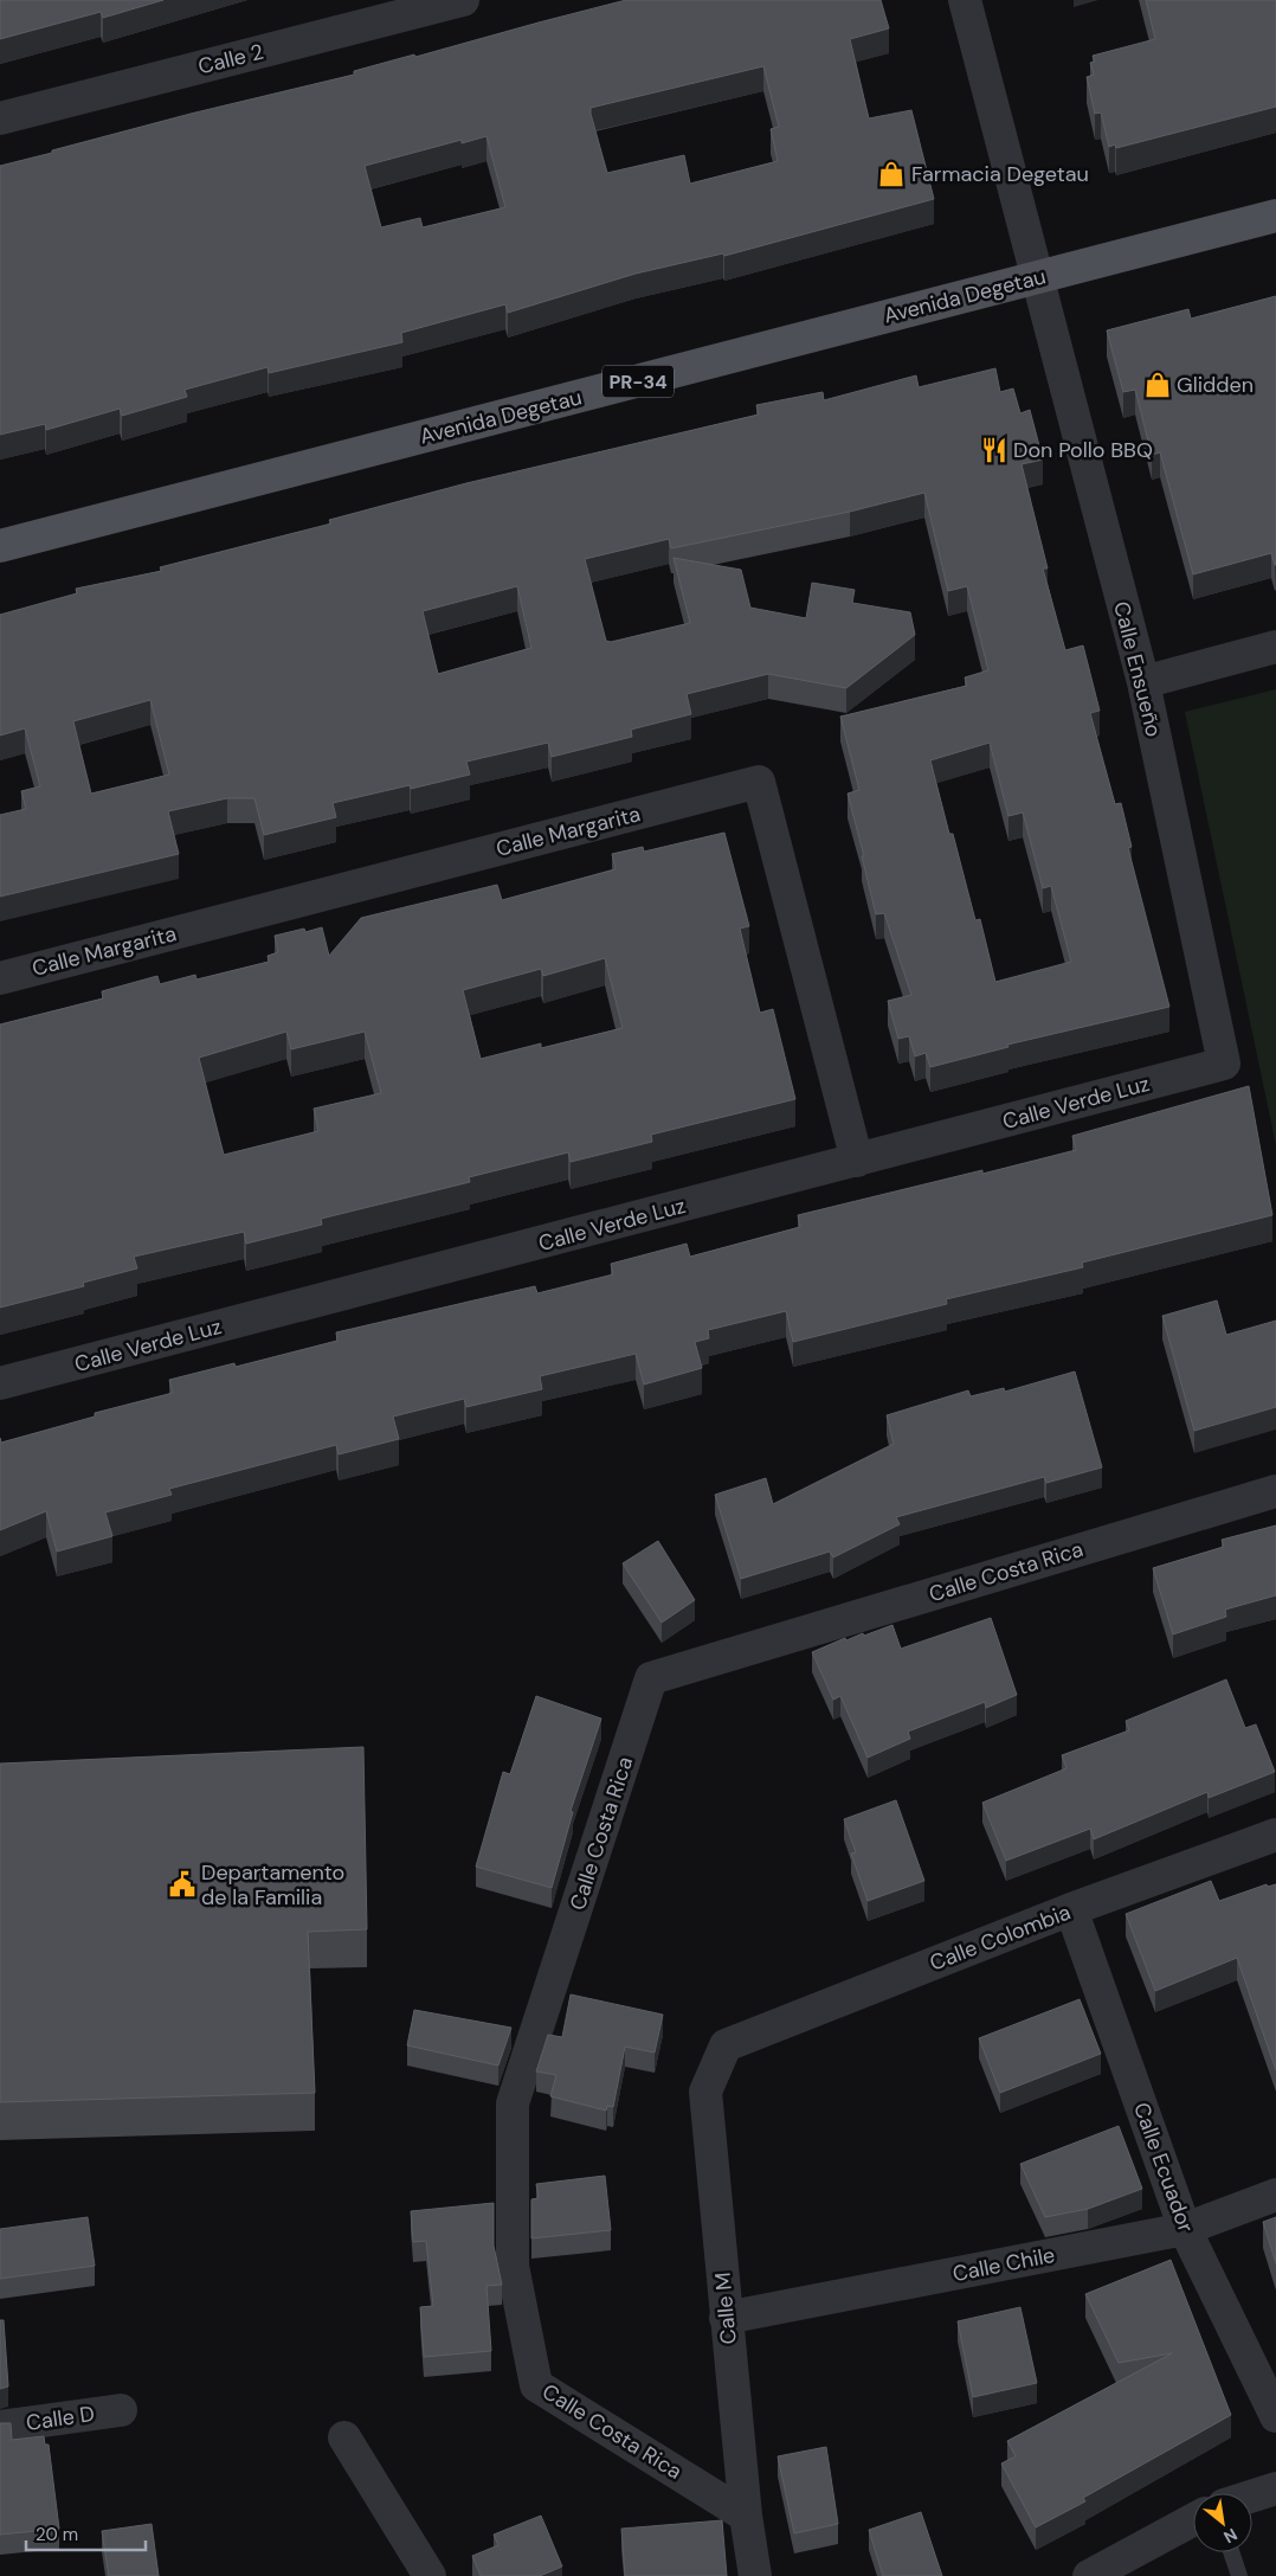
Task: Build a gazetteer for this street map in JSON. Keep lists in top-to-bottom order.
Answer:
{
  "streets": {
    "main road": ["Avenida Degetau", "PR-34"],
    "street": [
      "Calle 2",
      "Calle Ensueño",
      "Calle Margarita",
      "Calle Verde Luz",
      "Calle Costa Rica",
      "Calle Colombia",
      "Calle Ecuador",
      "Calle Chile",
      "Calle M",
      "Calle D"
    ]
  },
  "crossings": [
    ["Avenida Degetau", "Calle Ensueño"],
    ["Calle Ensueño", "Calle Verde Luz"],
    ["Calle Margarita", "Calle Verde Luz"],
    ["Calle Costa Rica", "Calle M"],
    ["Calle Colombia", "Calle Ecuador"],
    ["Calle Colombia", "Calle M"],
    ["Calle Ecuador", "Calle Chile"],
    ["Calle Chile", "Calle M"]
  ],
  "places": {
    "shop": ["Farmacia Degetau", "Glidden"],
    "restaurant": ["Don Pollo BBQ"],
    "public building": ["Departamento de la Familia"]
  },
  "scale_bar": "20 m",
  "north": "bottom right"
}
